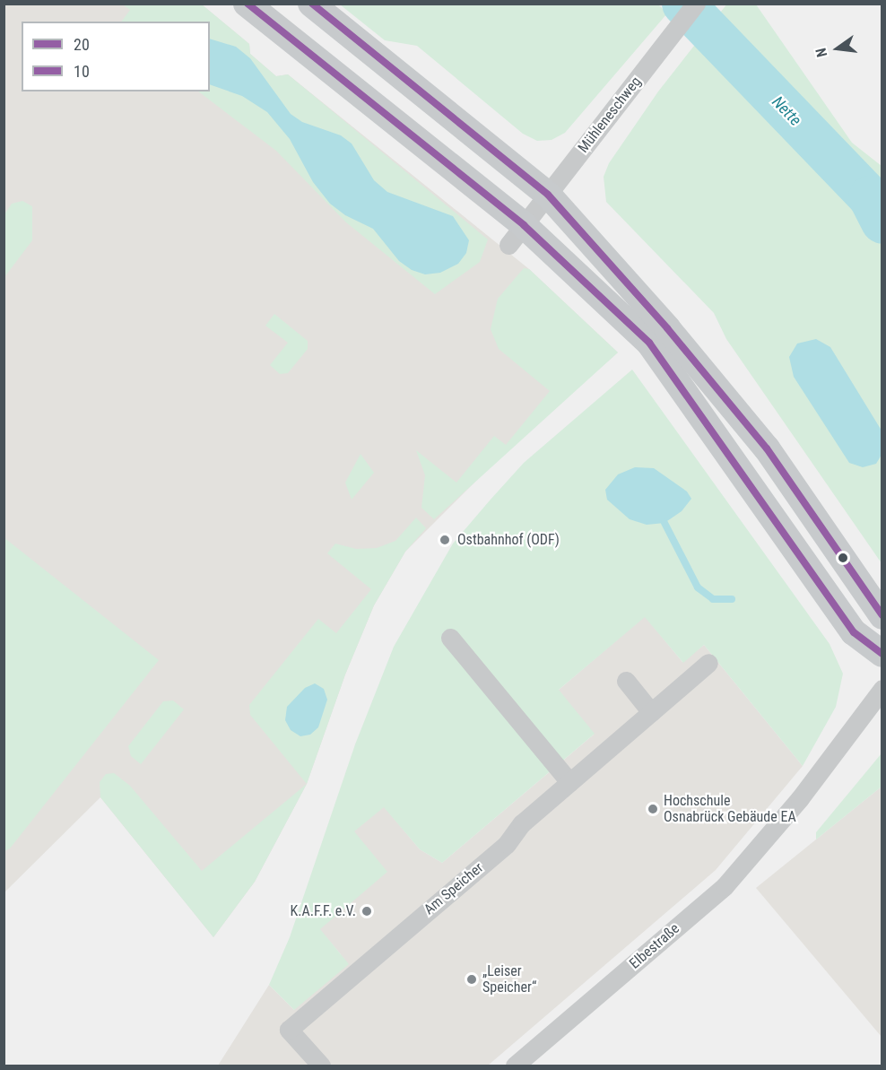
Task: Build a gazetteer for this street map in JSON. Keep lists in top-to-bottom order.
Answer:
{
  "streets": {
    "street": ["Mühleneschweg", "Am Speicher", "Elbestraße"]
  },
  "water": ["Nette"],
  "places": [
    "Ostbahnhof (ODF)",
    "Hochschule Osnabrück Gebäude EA",
    "K.A.F.F. e.V.",
    "„Leiser Speicher“"
  ],
  "lines": ["transit line 20", "transit line 10"],
  "legend": ["20", "10"],
  "north": "left"
}
